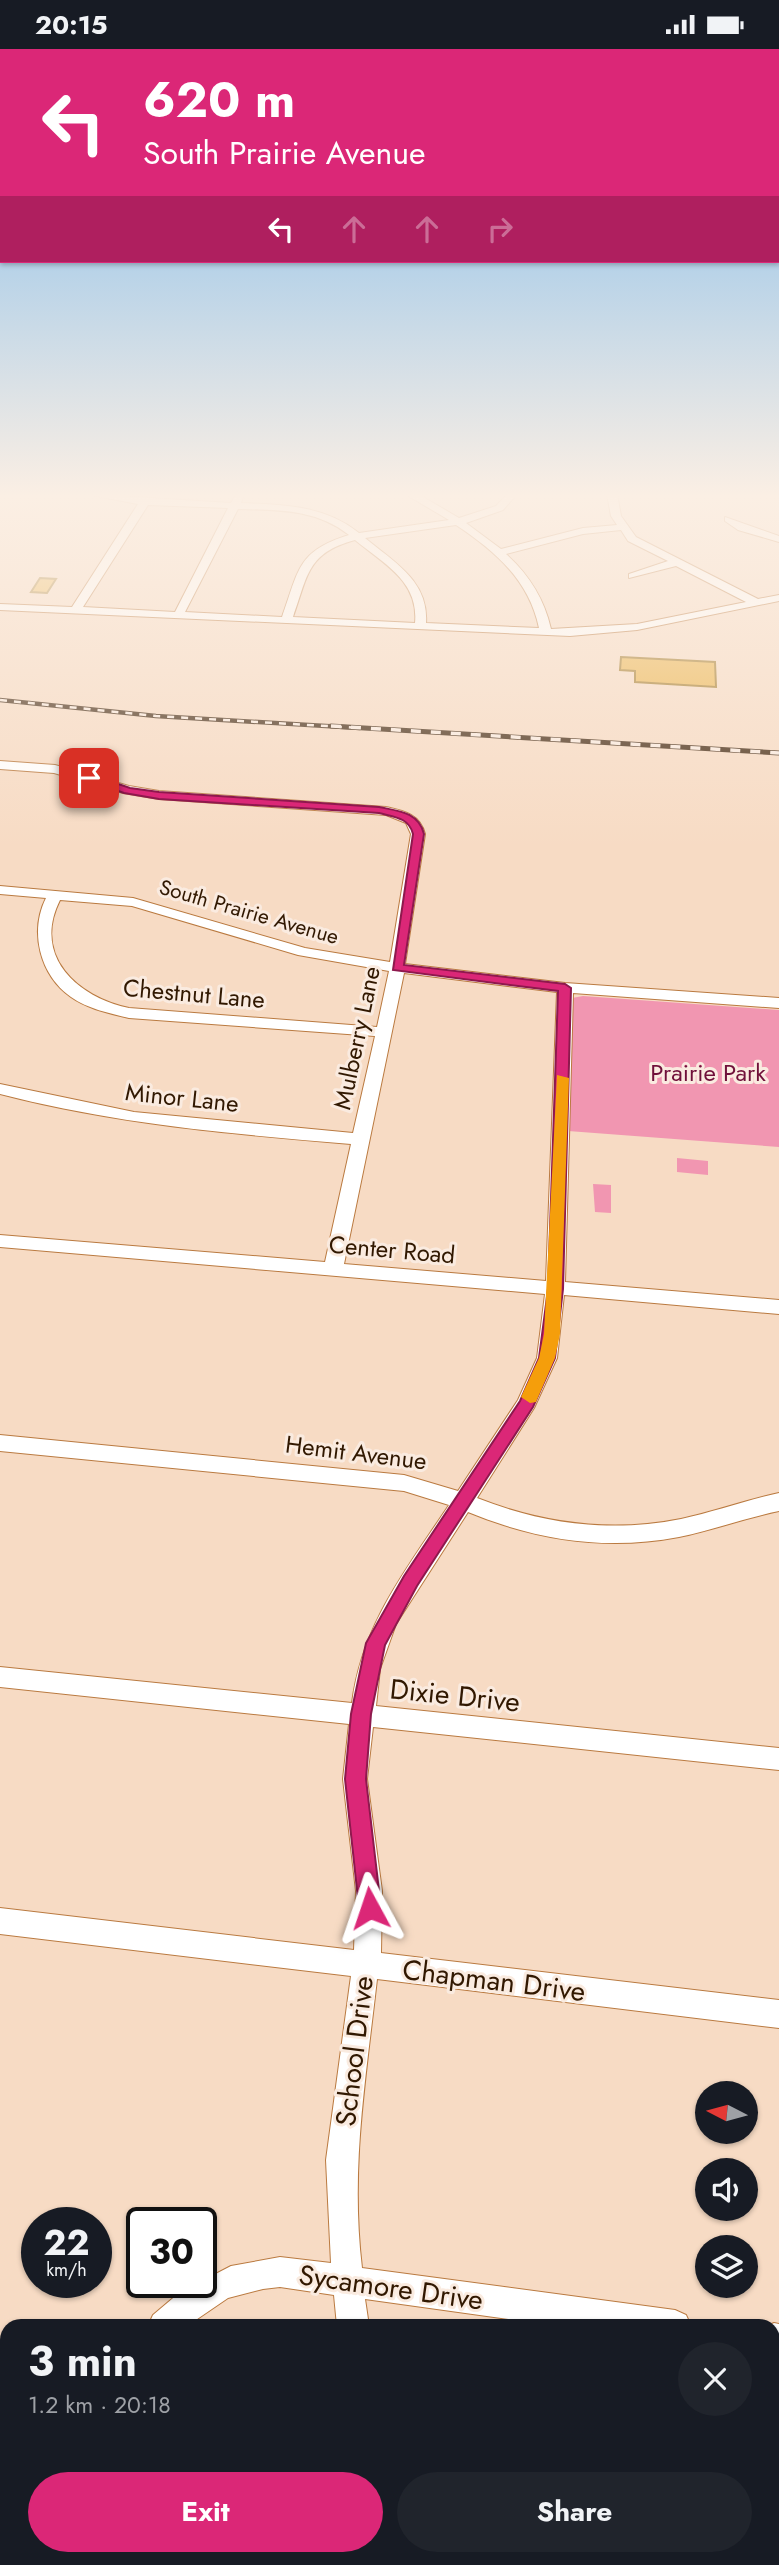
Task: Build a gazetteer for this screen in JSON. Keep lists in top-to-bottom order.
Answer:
{
  "streets": {
    "street": [
      "South Prairie Avenue",
      "Chestnut Lane",
      "Mulberry Lane",
      "Minor Lane",
      "Center Road",
      "Hemit Avenue",
      "Dixie Drive",
      "Chapman Drive",
      "School Drive",
      "Sycamore Drive"
    ]
  },
  "crossings": [
    ["South Prairie Avenue", "Chestnut Lane"],
    ["South Prairie Avenue", "Mulberry Lane"],
    ["South Prairie Avenue", "School Drive"],
    ["Chestnut Lane", "Mulberry Lane"],
    ["Mulberry Lane", "Minor Lane"],
    ["Mulberry Lane", "Center Road"],
    ["Center Road", "School Drive"],
    ["Hemit Avenue", "School Drive"],
    ["Dixie Drive", "School Drive"],
    ["Chapman Drive", "School Drive"],
    ["School Drive", "Sycamore Drive"]
  ],
  "parks": ["Prairie Park"],
  "north": "left",
  "page": {
    "status": "20:15",
    "turn": ["620 m", "South Prairie Avenue"],
    "speed": "22 km/h",
    "limit": "30",
    "heading": ["3 min", "1.2 km · 20:18"],
    "buttons": ["Exit", "Share"]
  }
}
